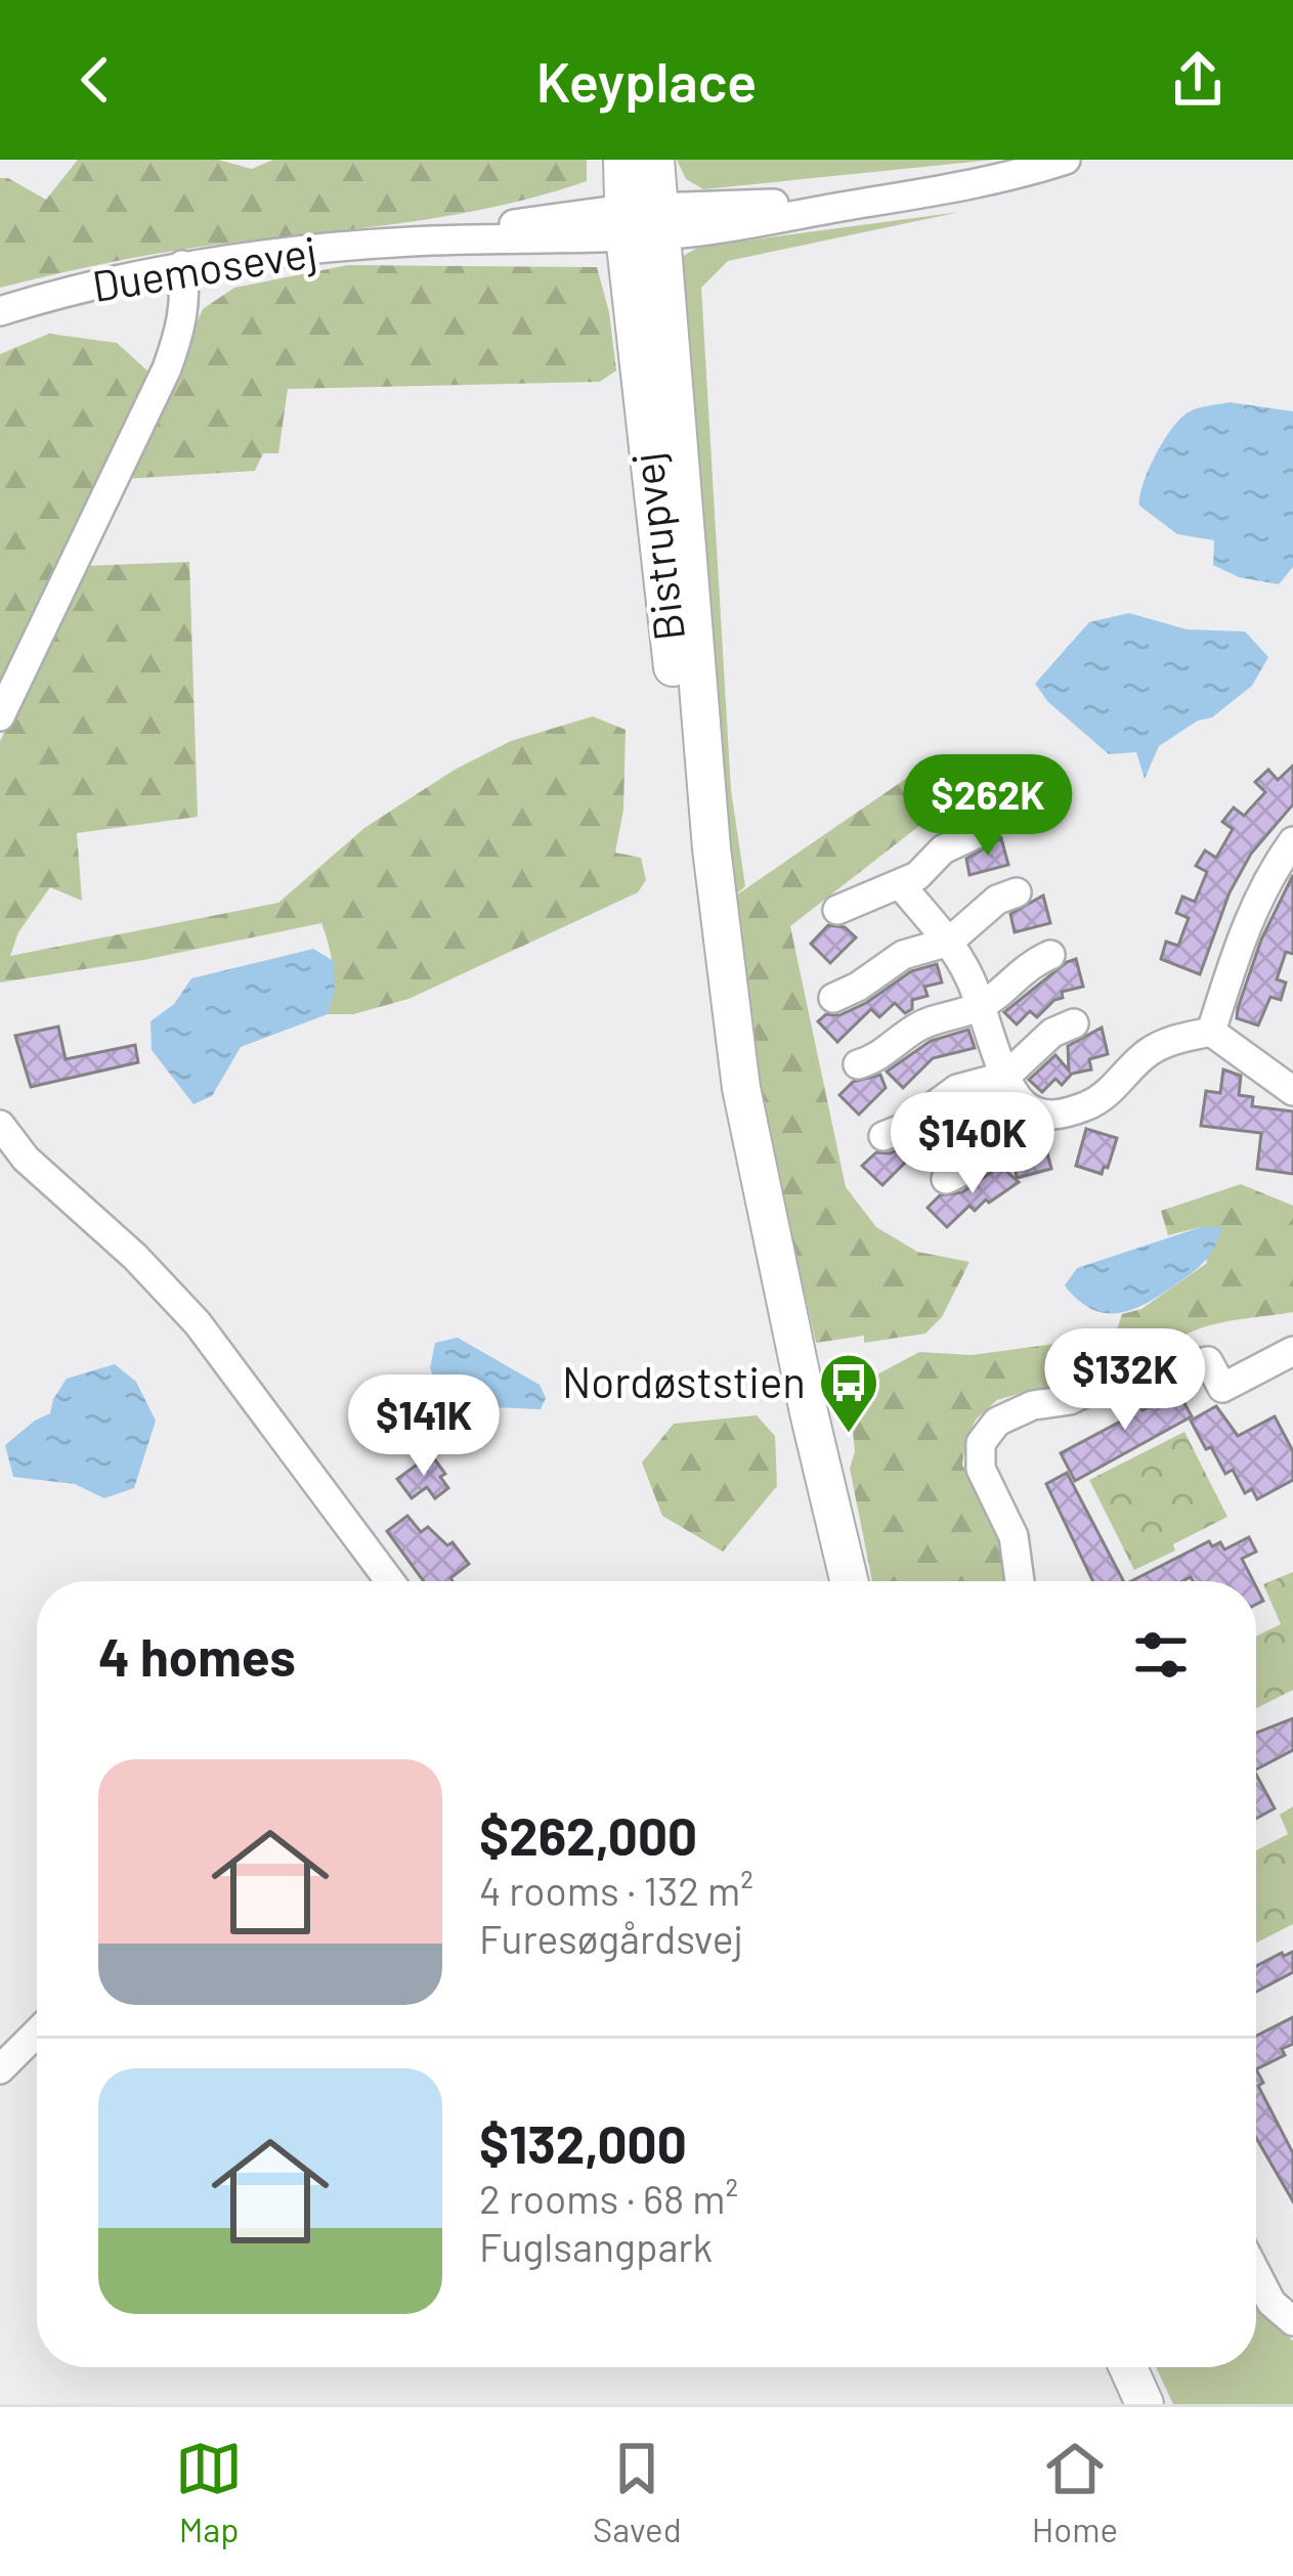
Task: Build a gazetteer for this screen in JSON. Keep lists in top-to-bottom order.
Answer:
{
  "streets": {
    "main road": ["Bistrupvej"],
    "street": ["Duemosevej"]
  },
  "crossings": [
    ["Duemosevej", "Bistrupvej"]
  ],
  "places": {
    "bus stop": ["Nordøststien"]
  },
  "page": {
    "header": "Keyplace",
    "price": [
      "$262K",
      "$140K",
      "$132K",
      "$141K"
    ],
    "heading": "4 homes",
    "list": [
      {
        "name": "$262,000",
        "note": "4 rooms · 132 m² · Furesøgårdsvej"
      },
      {
        "name": "$132,000",
        "note": "2 rooms · 68 m² · Fuglsangpark"
      }
    ],
    "tabs": ["Map", "Saved", "Home"]
  }
}
